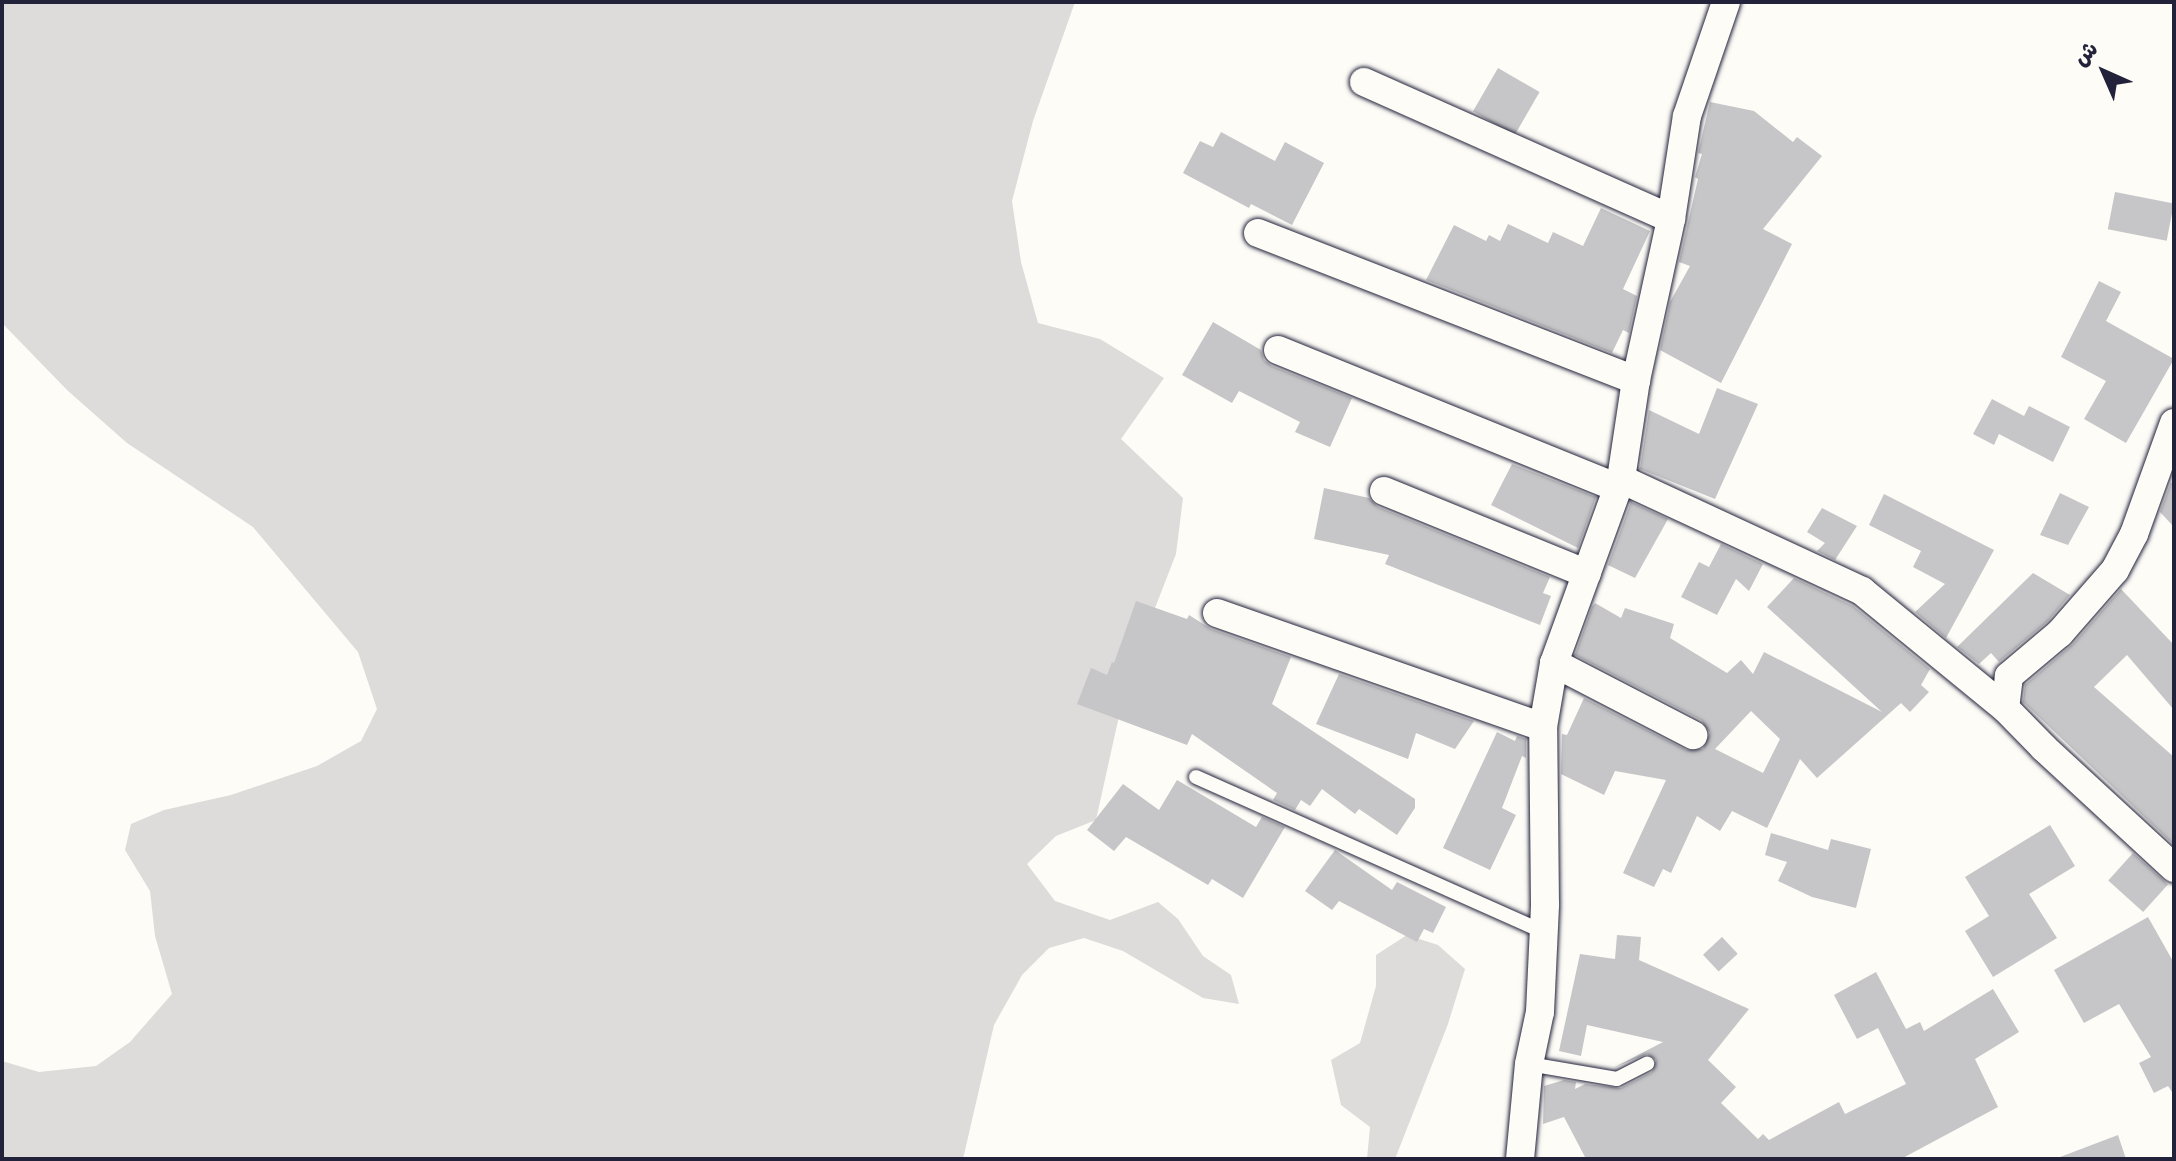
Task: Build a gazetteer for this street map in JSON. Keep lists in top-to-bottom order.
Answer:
{
  "north": "top left"
}
